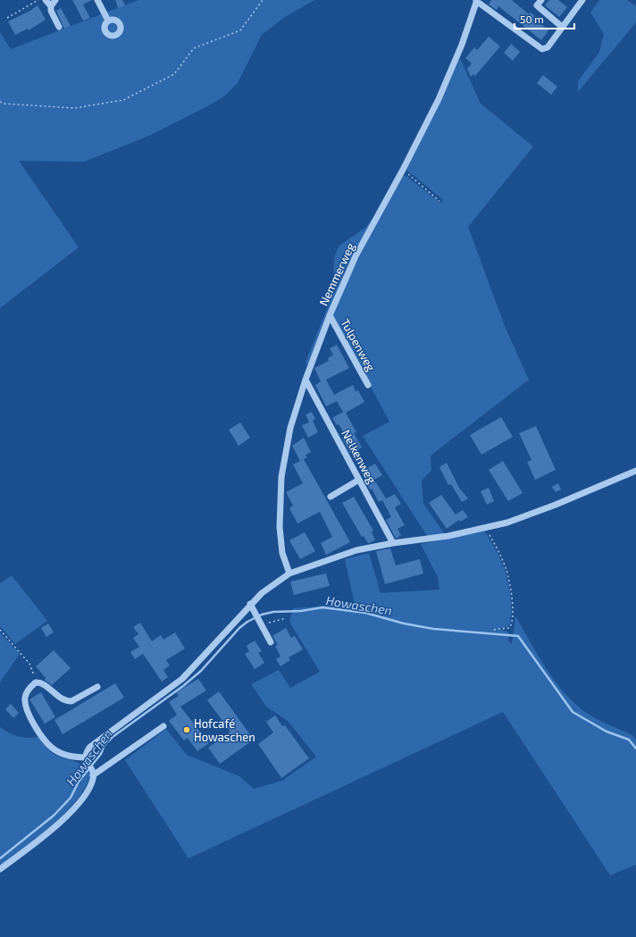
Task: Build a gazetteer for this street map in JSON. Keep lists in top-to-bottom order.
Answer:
{
  "streets": {
    "street": ["Nemmerweg", "Tulpenweg", "Nelkenweg"]
  },
  "crossings": [
    ["Nemmerweg", "Tulpenweg"],
    ["Nemmerweg", "Nelkenweg"]
  ],
  "water": ["Howaschen"],
  "places": ["Hofcafé Howaschen"],
  "scale_bar": "50 m"
}
